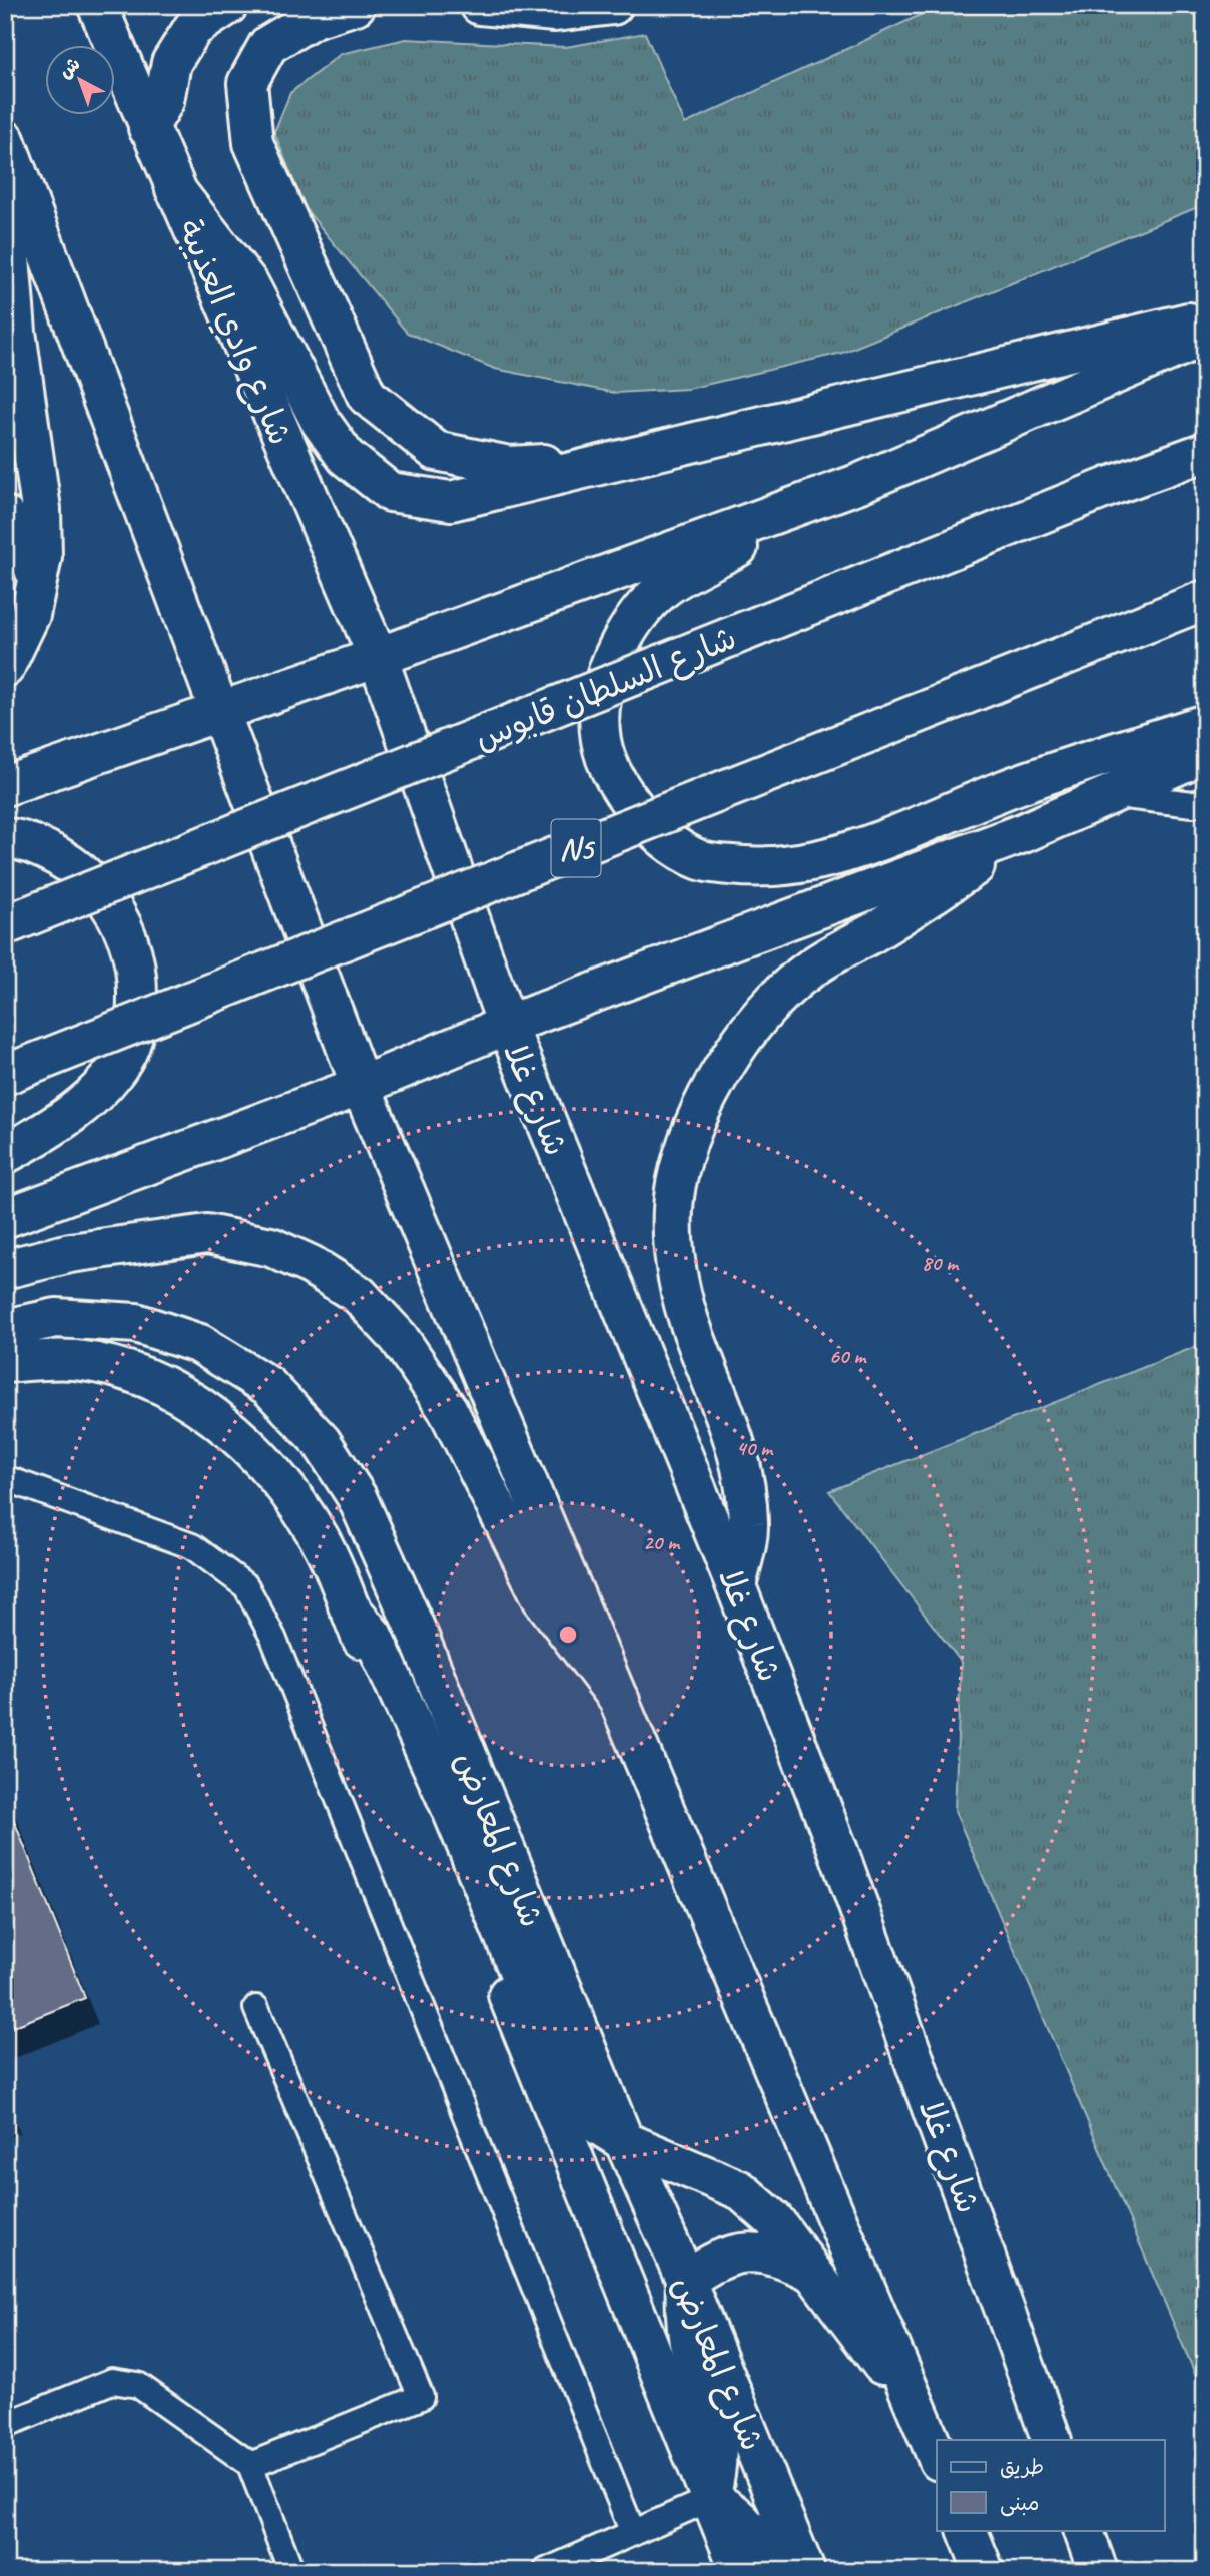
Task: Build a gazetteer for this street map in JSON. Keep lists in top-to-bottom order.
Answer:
{
  "streets": {
    "main road": [
      "شارع وادي العذيبة",
      "شارع السلطان قابوس",
      "N5",
      "شارع غلا",
      "شارع المعارض"
    ]
  },
  "crossings": [
    ["شارع وادي العذيبة", "شارع غلا"]
  ],
  "legend": ["طريق", "مبنى"],
  "north": "top left",
  "rings": [
    "80 m",
    "60 m",
    "40 m",
    "20 m"
  ]
}
